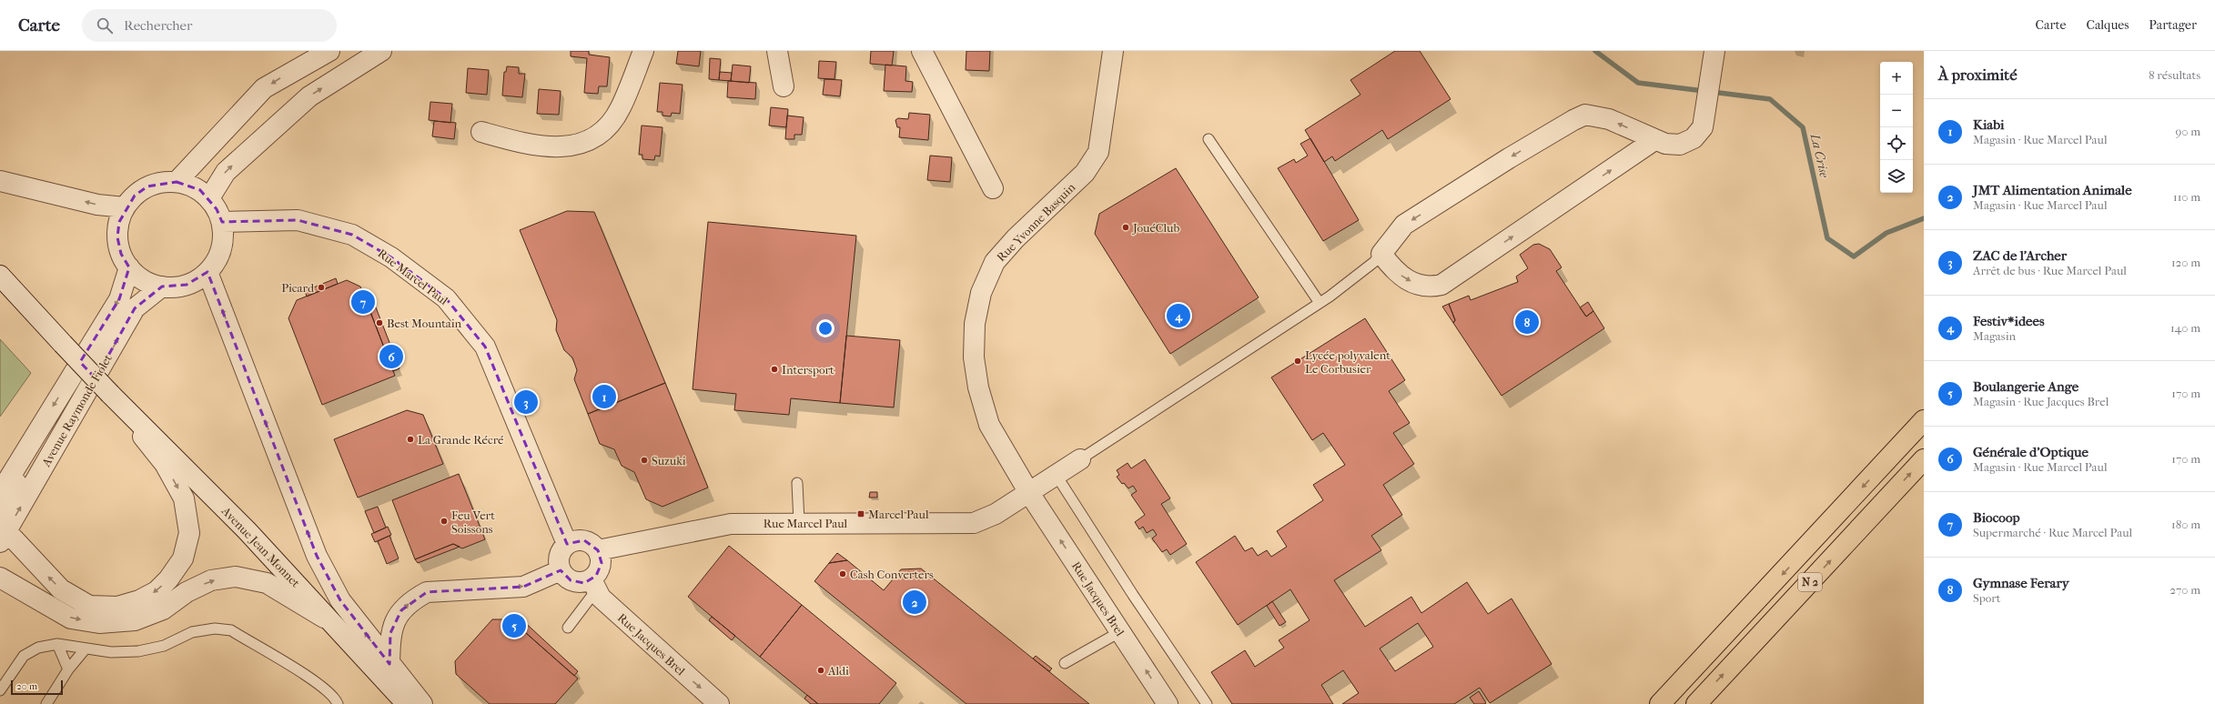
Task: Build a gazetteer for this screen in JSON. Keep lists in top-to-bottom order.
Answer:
{
  "streets": {
    "highway": ["N 2"],
    "street": [
      "Rue Yvonne Basquin",
      "Rue Marcel Paul",
      "Avenue Raymonde Fiolet",
      "Avenue Jean Monnet",
      "Rue Jacques Brel"
    ]
  },
  "crossings": [
    ["Rue Yvonne Basquin", "Rue Marcel Paul"],
    ["Rue Yvonne Basquin", "Rue Jacques Brel"],
    ["Rue Marcel Paul", "Avenue Raymonde Fiolet"],
    ["Rue Marcel Paul", "Rue Jacques Brel"]
  ],
  "water": ["La Crise"],
  "places": {
    "other": [
      "JouéClub",
      "Picard",
      "Best Mountain",
      "Lycée polyvalent Le Corbusier",
      "Intersport",
      "La Grande Récré",
      "Suzuki",
      "Feu Vert Soissons",
      "Cash Converters",
      "Aldi"
    ],
    "transit": ["Marcel Paul"]
  },
  "scale_bar": "20 m",
  "page": {
    "header": "Carte",
    "search": "Rechercher",
    "nav": ["Carte", "Calques", "Partager"],
    "heading": ["À proximité", "8 résultats"],
    "map_buttons": ["+", "−"],
    "list": [
      {
        "mark": "1",
        "name": "Kiabi",
        "note": "Magasin · Rue Marcel Paul",
        "value": "90 m"
      },
      {
        "mark": "2",
        "name": "JMT Alimentation Animale",
        "note": "Magasin · Rue Marcel Paul",
        "value": "110 m"
      },
      {
        "mark": "3",
        "name": "ZAC de l'Archer",
        "note": "Arrêt de bus · Rue Marcel Paul",
        "value": "120 m"
      },
      {
        "mark": "4",
        "name": "Festiv*idees",
        "note": "Magasin",
        "value": "140 m"
      },
      {
        "mark": "5",
        "name": "Boulangerie Ange",
        "note": "Magasin · Rue Jacques Brel",
        "value": "170 m"
      },
      {
        "mark": "6",
        "name": "Générale d'Optique",
        "note": "Magasin · Rue Marcel Paul",
        "value": "170 m"
      },
      {
        "mark": "7",
        "name": "Biocoop",
        "note": "Supermarché · Rue Marcel Paul",
        "value": "180 m"
      },
      {
        "mark": "8",
        "name": "Gymnase Ferary",
        "note": "Sport",
        "value": "270 m"
      }
    ],
    "pins": [
      "7",
      "4",
      "8",
      "6",
      "1",
      "3",
      "2",
      "5"
    ],
    "scale": "20 m"
  }
}
